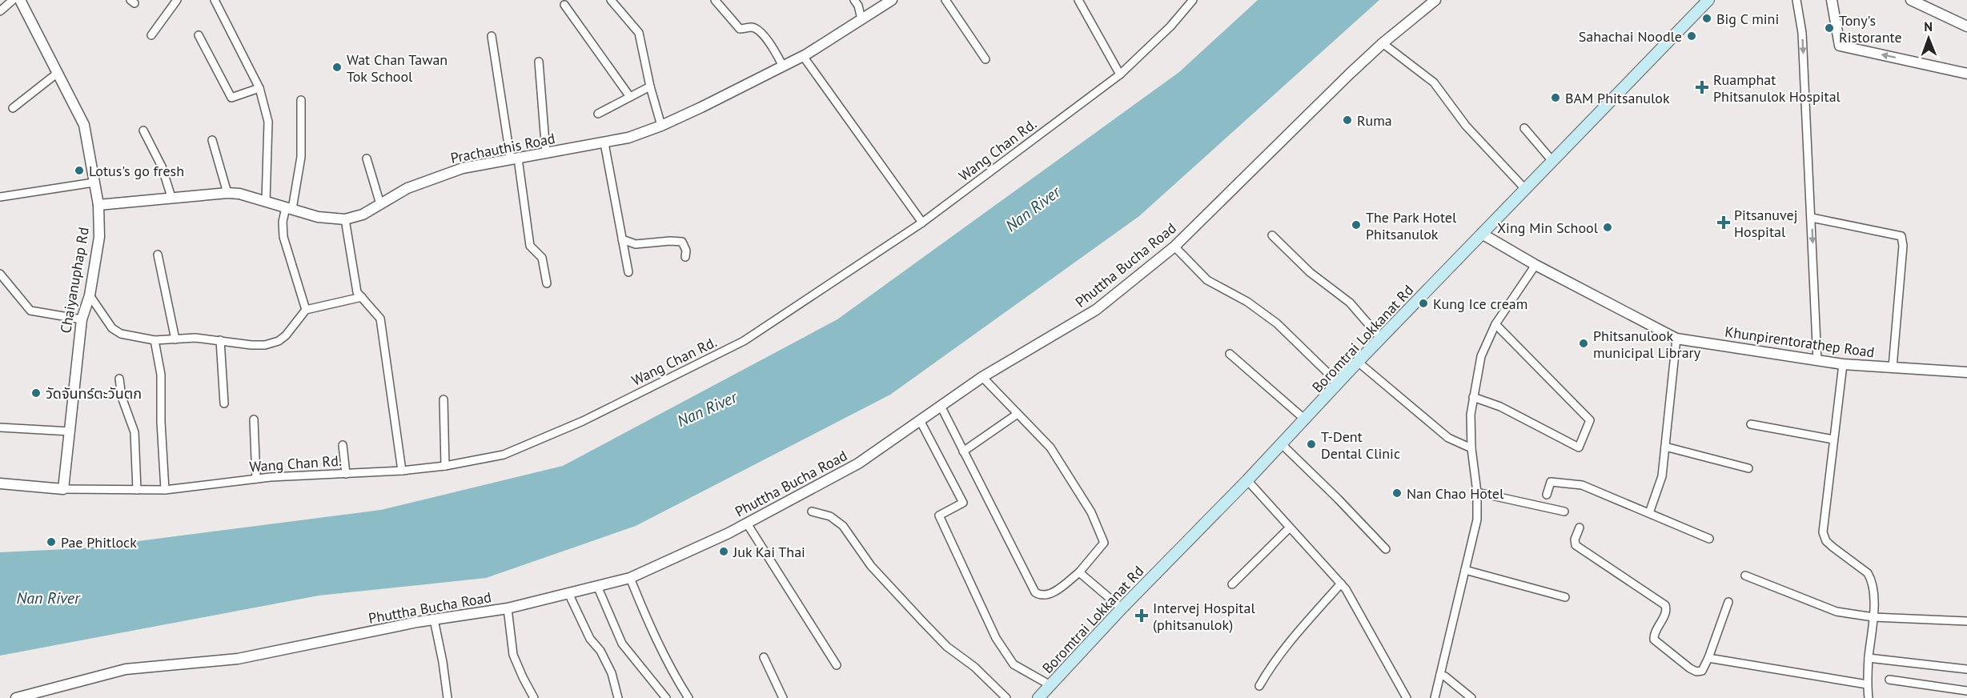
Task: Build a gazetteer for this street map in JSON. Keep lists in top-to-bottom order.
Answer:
{
  "streets": {
    "main road": ["Boromtrai Lokkanat Rd"],
    "street": [
      "Prachauthis Road",
      "Wang Chan Rd.",
      "Phuttha Bucha Road",
      "Chaiyanuphap Rd",
      "Khunpirentorathep Road"
    ]
  },
  "crossings": [
    ["Prachauthis Road", "Chaiyanuphap Rd"],
    ["Wang Chan Rd.", "Chaiyanuphap Rd"],
    ["Boromtrai Lokkanat Rd", "Khunpirentorathep Road"]
  ],
  "water": ["Nan River"],
  "places": {
    "other": [
      "Big C mini",
      "Tony's Ristorante",
      "Sahachai Noodle",
      "Wat Chan Tawan Tok School",
      "BAM Phitsanulok",
      "Ruma",
      "Lotus's go fresh",
      "The Park Hotel Phitsanulok",
      "Xing Min School",
      "Kung Ice cream",
      "Phitsanulook municipal Library",
      "วัดจันทร์ตะวันตก",
      "T-Dent Dental Clinic",
      "Nan Chao Hotel",
      "Pae Phitlock",
      "Juk Kai Thai"
    ],
    "health": ["Ruamphat Phitsanulok Hospital", "Pitsanuvej Hospital", "Intervej Hospital (phitsanulok)"]
  },
  "north": "top"
}
